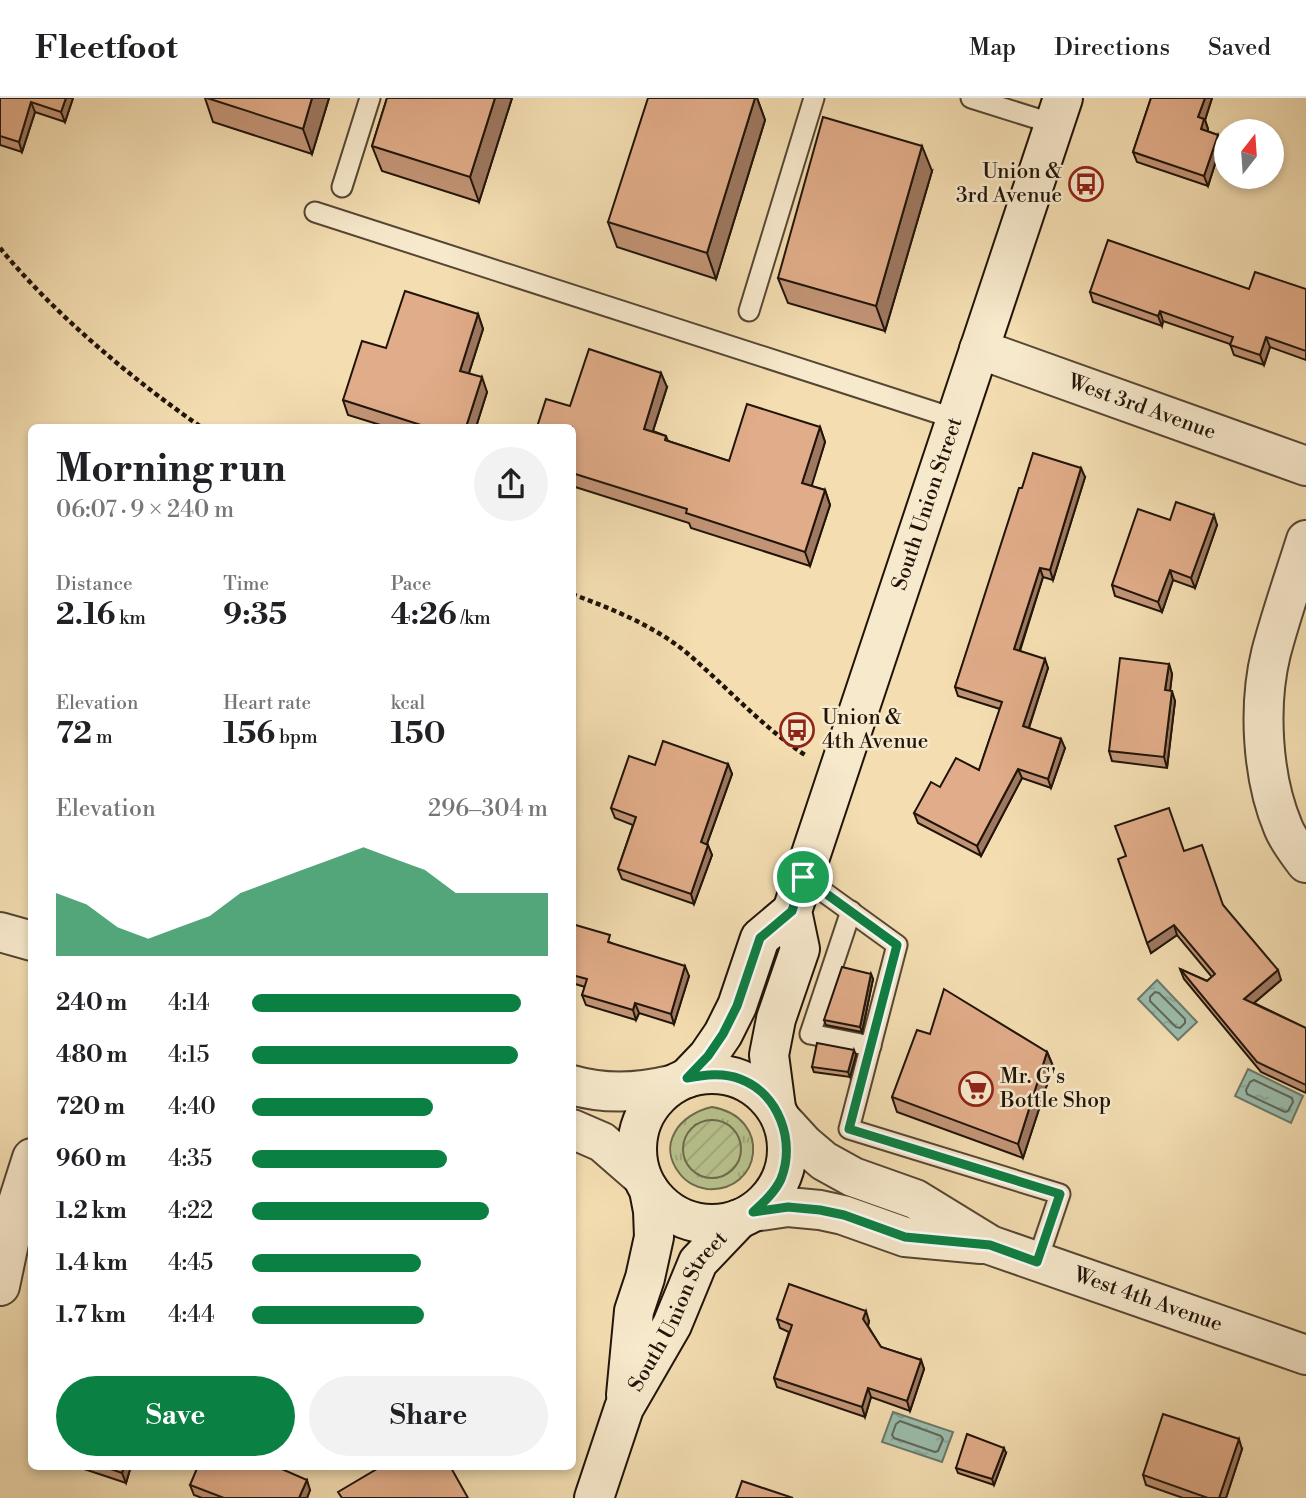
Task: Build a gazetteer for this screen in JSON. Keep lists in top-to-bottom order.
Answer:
{
  "streets": {
    "main road": ["West 3rd Avenue", "South Union Street", "West 4th Avenue"]
  },
  "crossings": [
    ["West 3rd Avenue", "South Union Street"],
    ["South Union Street", "West 4th Avenue"]
  ],
  "places": {
    "bus stop": ["Union & 3rd Avenue", "Union & 4th Avenue"],
    "supermarket": ["Mr. G's Bottle Shop"]
  },
  "north": "top",
  "page": {
    "header": "Fleetfoot",
    "nav": ["Map", "Directions", "Saved"],
    "heading": ["Morning run", "06:07 · 9 × 240 m"],
    "stats": [
      ["Distance", "2.16 km"],
      ["Time", "9:35"],
      ["Pace", "4:26 /km"],
      ["Elevation", "72 m"],
      ["Heart rate", "156 bpm"],
      ["kcal", "150"]
    ],
    "chart": ["Elevation", "296–304 m"],
    "list": [
      {
        "name": "240 m",
        "note": "4:14"
      },
      {
        "name": "480 m",
        "note": "4:15"
      },
      {
        "name": "720 m",
        "note": "4:40"
      },
      {
        "name": "960 m",
        "note": "4:35"
      },
      {
        "name": "1.2 km",
        "note": "4:22"
      },
      {
        "name": "1.4 km",
        "note": "4:45"
      },
      {
        "name": "1.7 km",
        "note": "4:44"
      }
    ],
    "buttons": ["Save", "Share"]
  }
}
